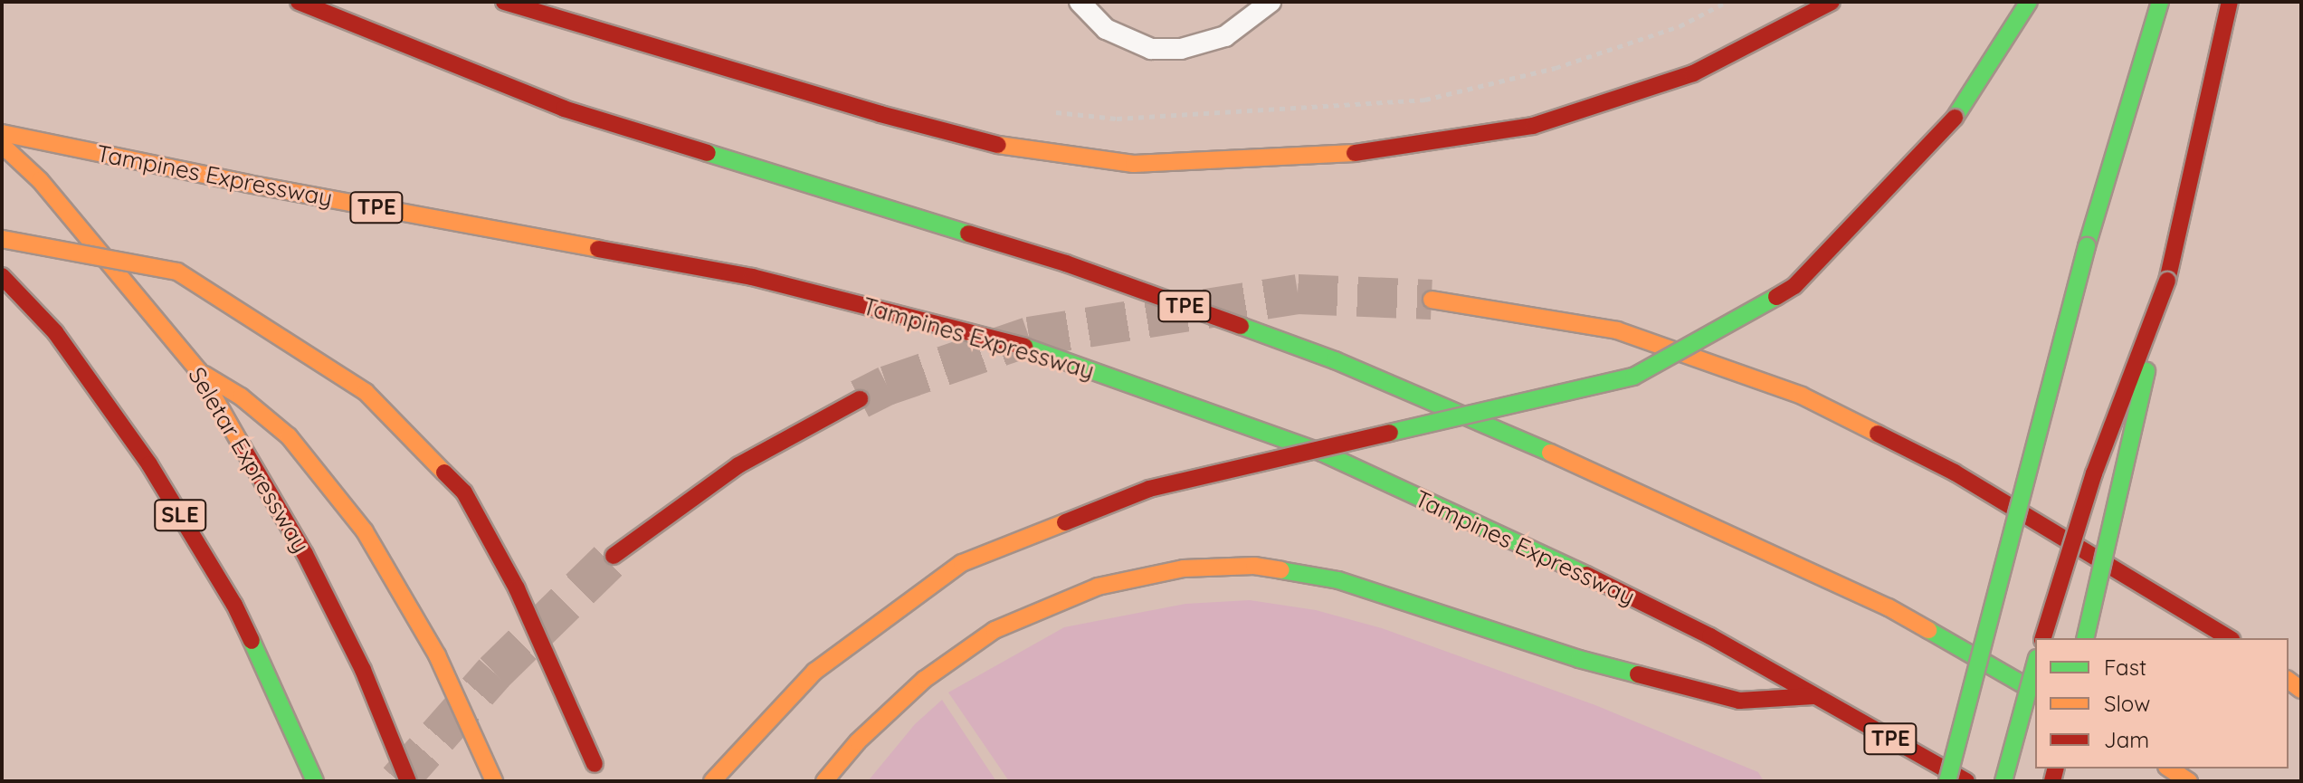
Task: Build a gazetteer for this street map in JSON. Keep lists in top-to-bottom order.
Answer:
{
  "streets": {
    "main road": [
      "Tampines Expressway",
      "TPE",
      "Seletar Expressway",
      "SLE"
    ]
  },
  "legend": ["Fast", "Slow", "Jam"]
}
